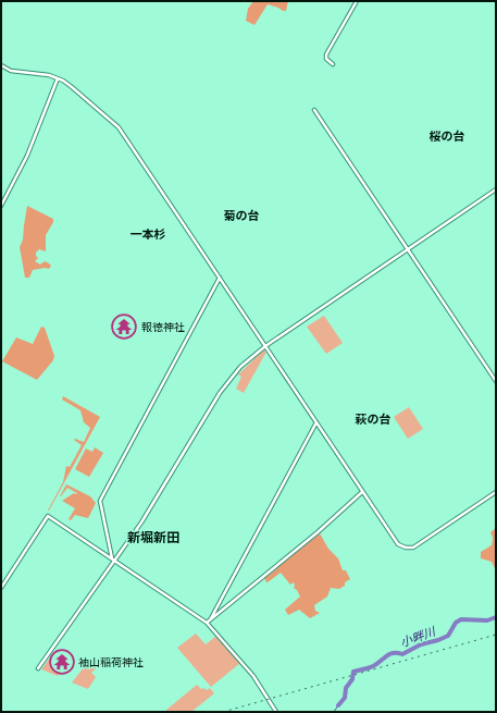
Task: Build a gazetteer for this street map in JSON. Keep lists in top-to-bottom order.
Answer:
{
  "districts": [
    "桜の台",
    "菊の台",
    "一本杉",
    "萩の台",
    "新堀新田"
  ],
  "water": ["小畔川"],
  "places": {
    "temple": ["報徳神社", "袖山稲荷神社"]
  }
}
